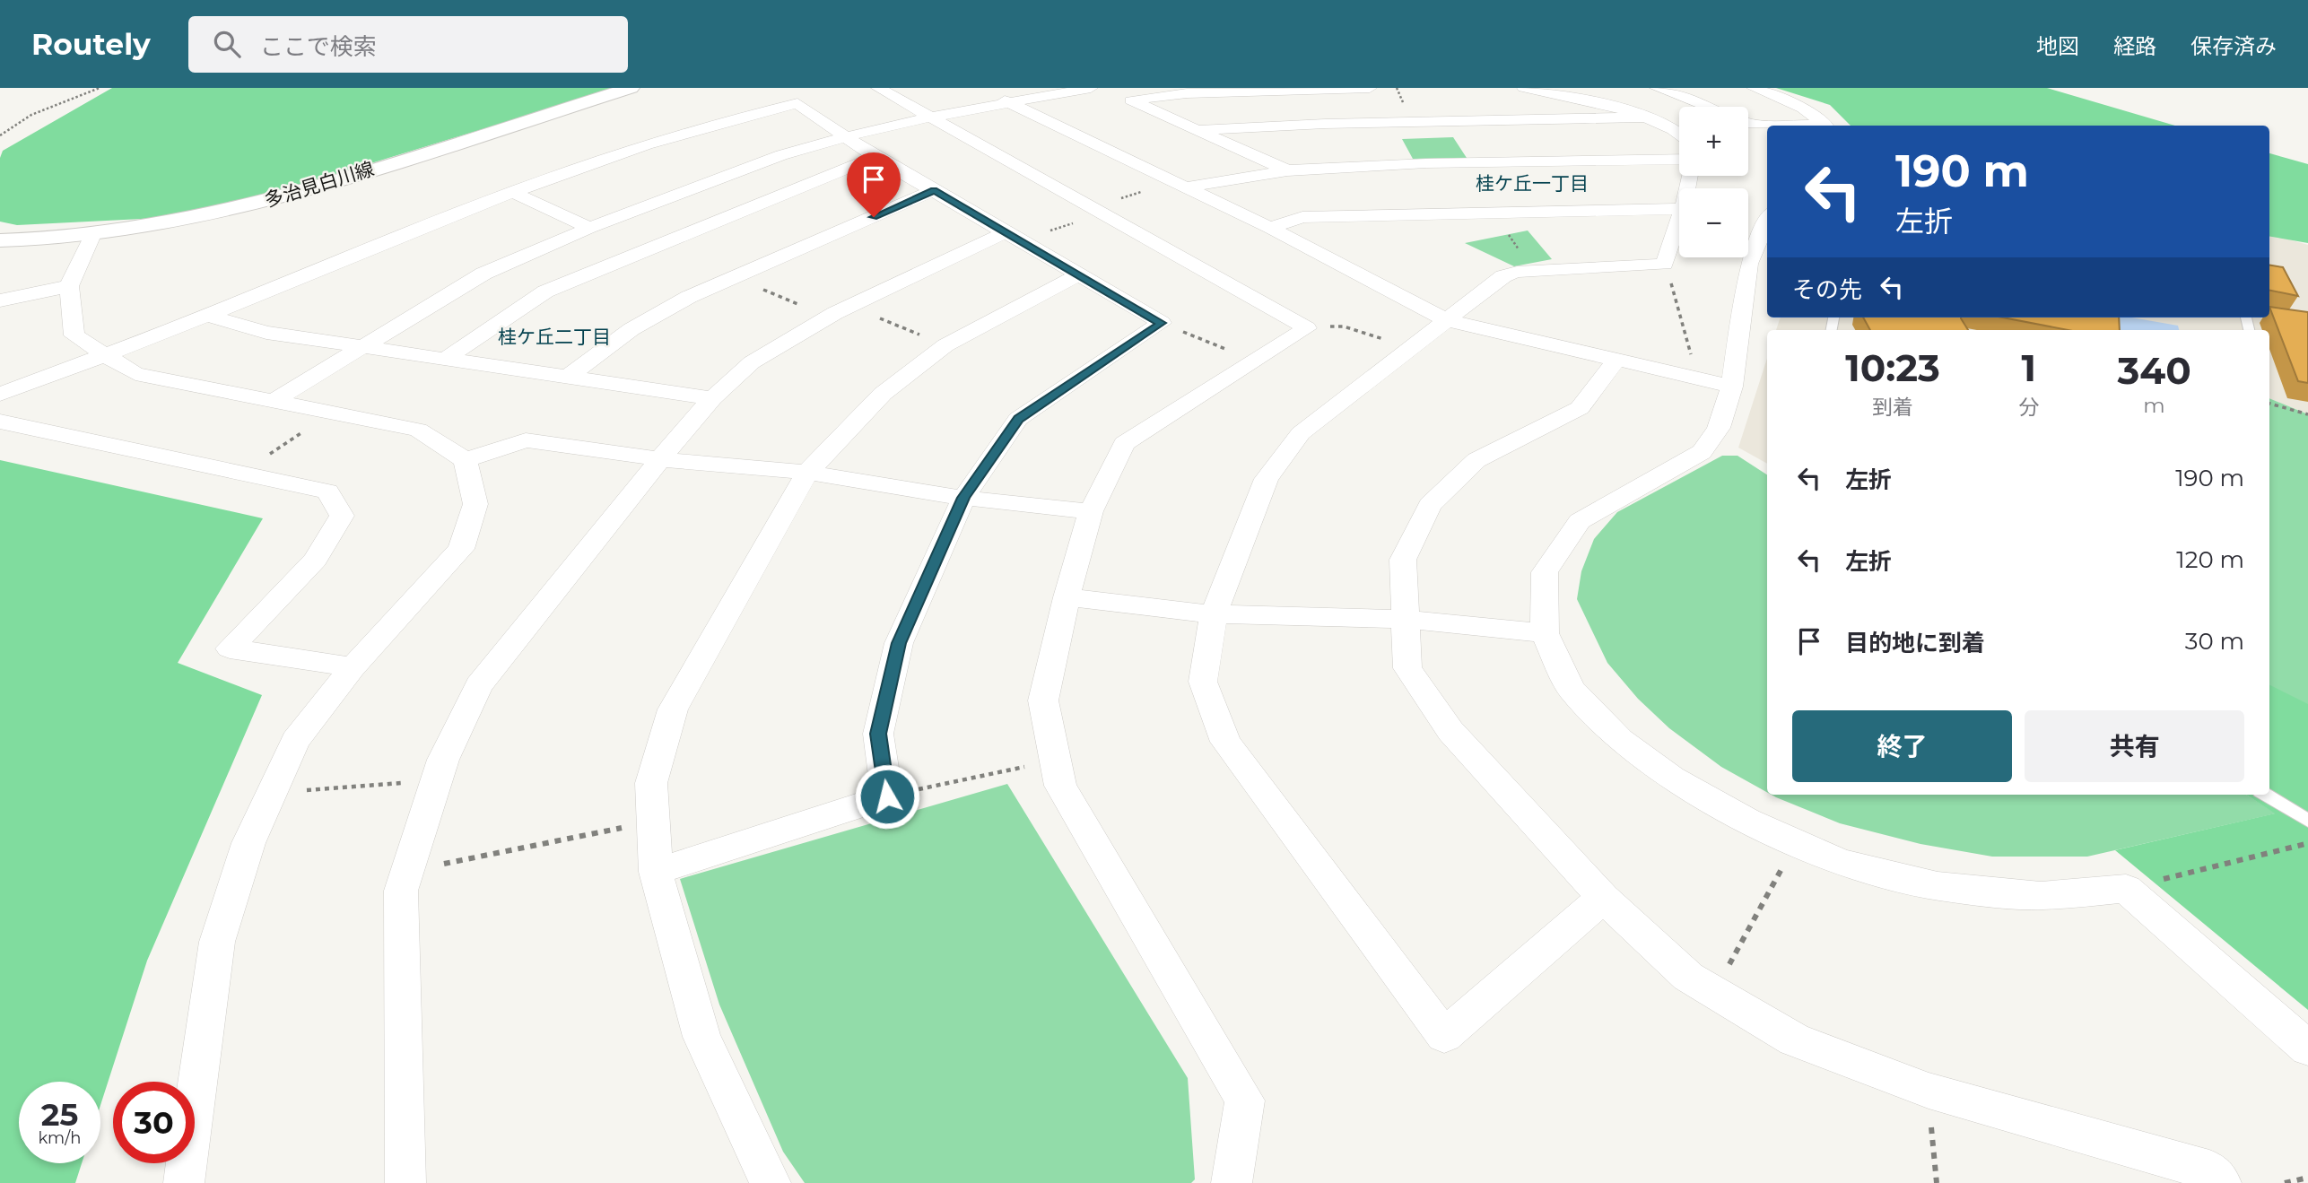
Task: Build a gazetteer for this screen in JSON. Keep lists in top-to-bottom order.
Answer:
{
  "streets": {
    "main road": ["多治見白川線"]
  },
  "districts": ["桂ケ丘一丁目", "桂ケ丘二丁目"],
  "page": {
    "header": "Routely",
    "search": "ここで検索",
    "nav": ["地図", "経路", "保存済み"],
    "map_buttons": ["+", "−"],
    "turn": ["190 m", "左折"],
    "then": "その先",
    "eta": [
      "10:23",
      "到着",
      "1",
      "分",
      "340",
      "m"
    ],
    "list": [
      {
        "name": "左折",
        "value": "190 m"
      },
      {
        "name": "左折",
        "value": "120 m"
      },
      {
        "name": "目的地に到着",
        "value": "30 m"
      }
    ],
    "buttons": ["終了", "共有"],
    "speed": "25 km/h",
    "limit": "30"
  }
}
